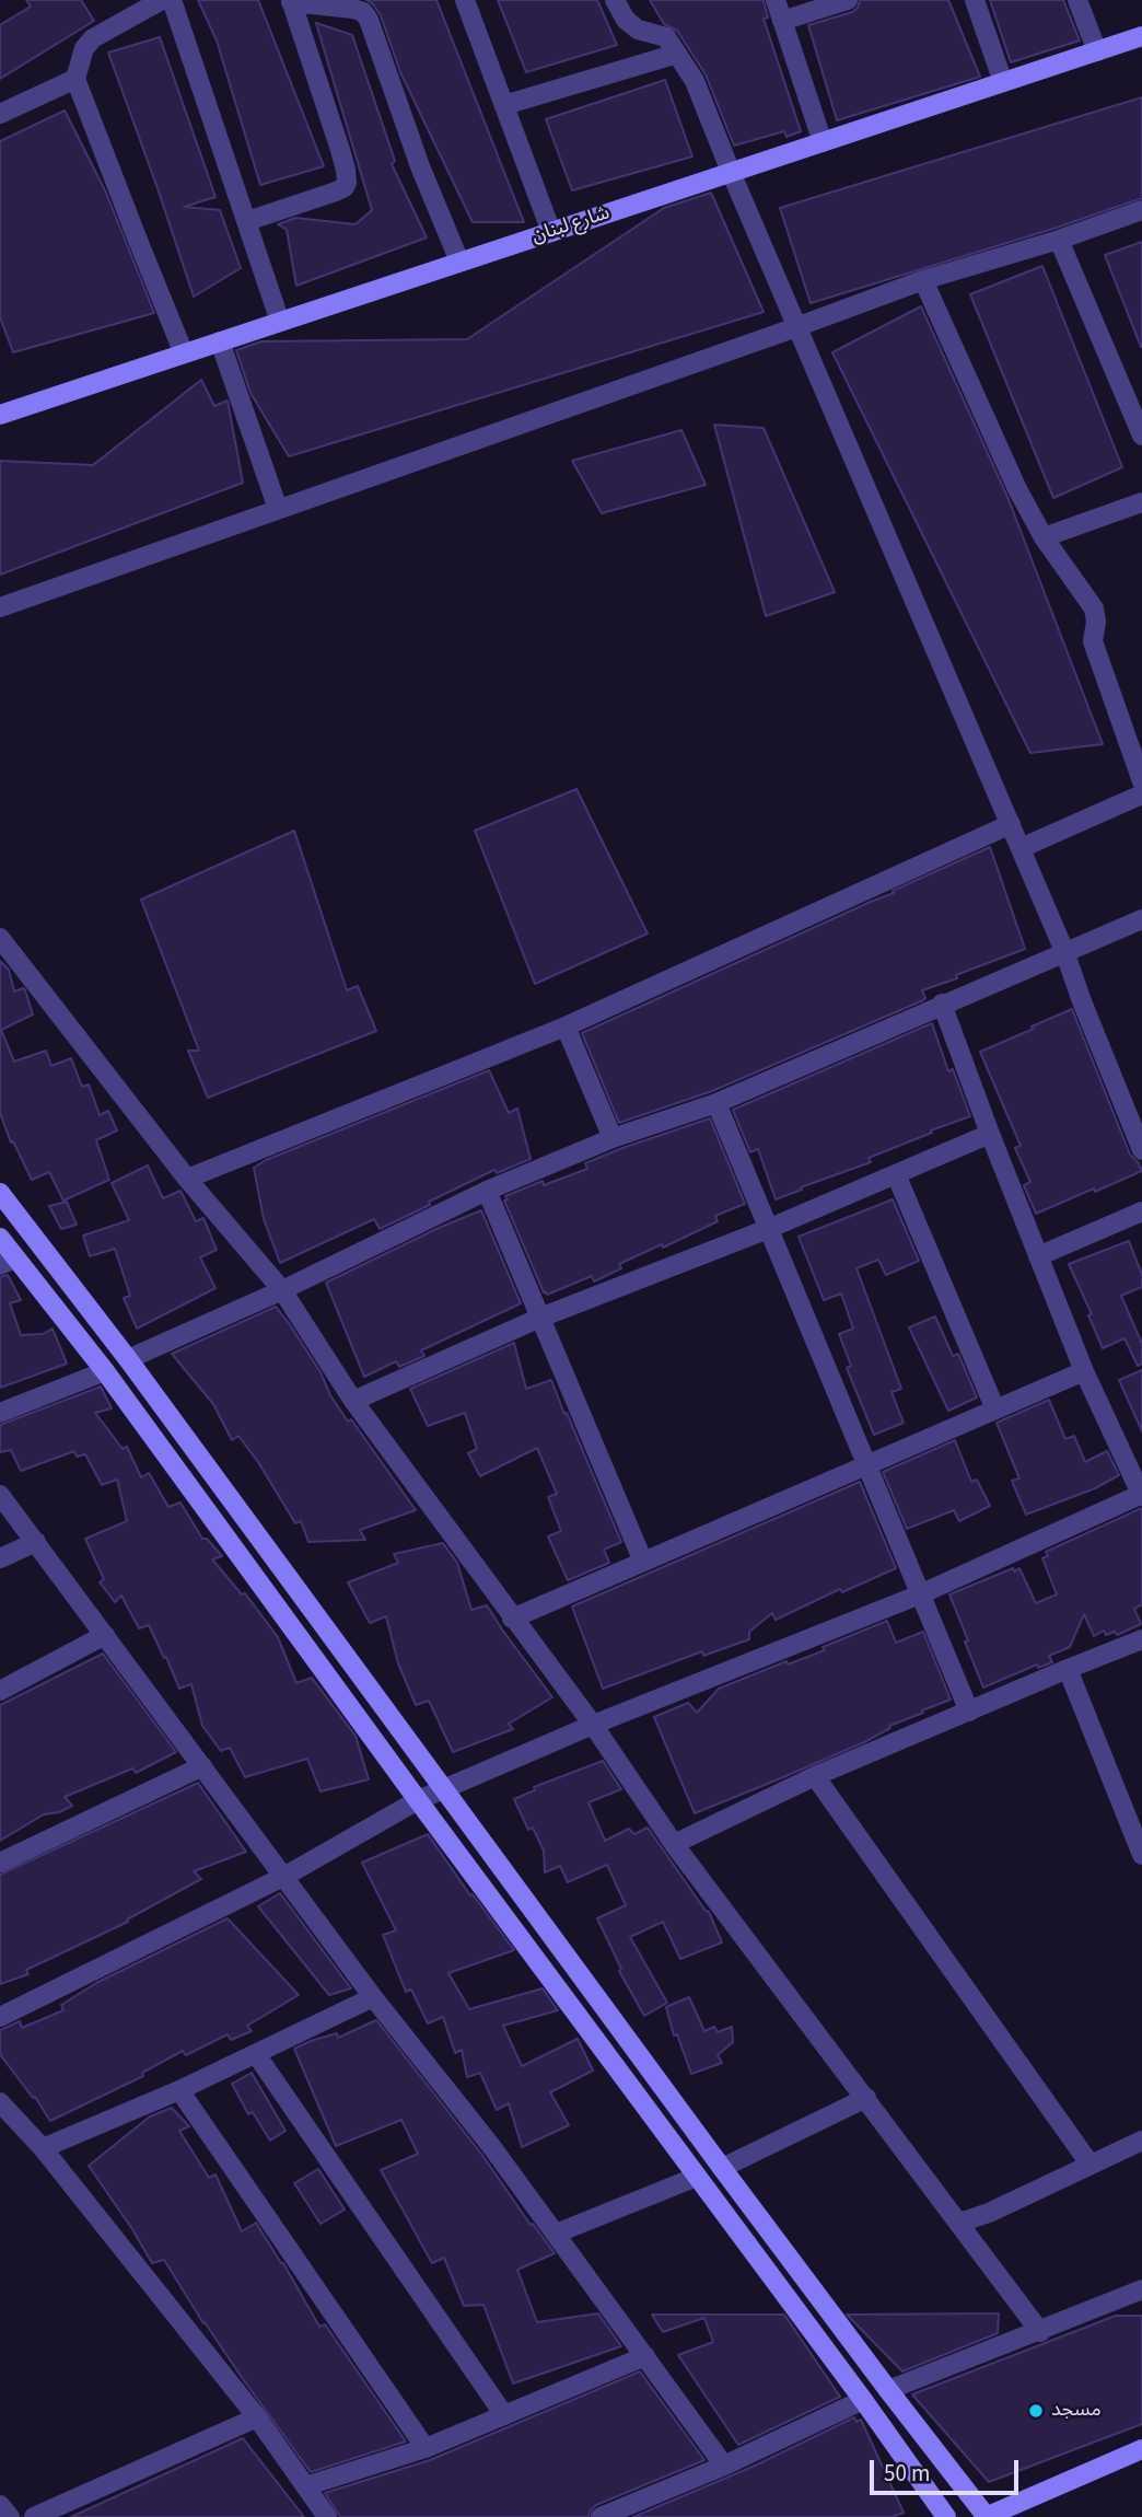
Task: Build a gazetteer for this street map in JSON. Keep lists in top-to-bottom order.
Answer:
{
  "streets": {
    "street": ["شارع لبنان"]
  },
  "places": ["مسجد"],
  "scale_bar": "50 m"
}
